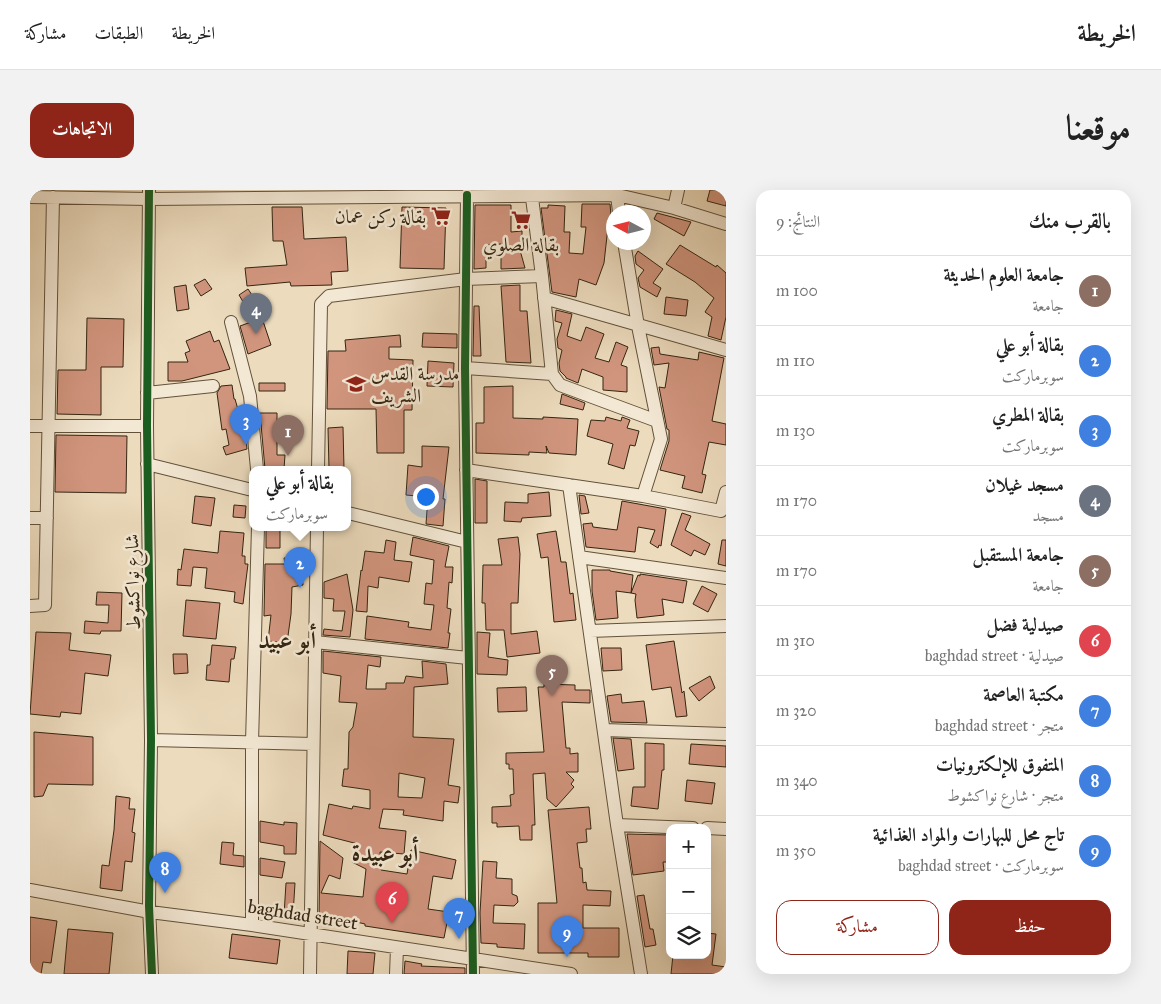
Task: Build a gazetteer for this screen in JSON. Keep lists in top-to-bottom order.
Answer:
{
  "streets": {
    "street": ["شارع نواكشوط", "baghdad street"]
  },
  "crossings": [
    ["شارع نواكشوط", "baghdad street"]
  ],
  "districts": ["أبو عبيد", "أبو عبيدة"],
  "places": {
    "supermarket": ["بقالة ركن عمان", "بقالة الصلوي"],
    "school or university": ["مدرسة القدس الشريف"]
  },
  "north": "left",
  "page": {
    "header": "الخريطة",
    "nav": ["الخريطة", "الطبقات", "مشاركة"],
    "title": "موقعنا",
    "buttons": [
      "الاتجاهات",
      ["حفظ", "مشاركة"]
    ],
    "heading": ["بالقرب منك", "النتائج: 9"],
    "list": [
      {
        "mark": "1",
        "name": "جامعة العلوم الحديثة",
        "note": "جامعة",
        "value": "100 m"
      },
      {
        "mark": "2",
        "name": "بقالة أبو علي",
        "note": "سوبرماركت",
        "value": "110 m"
      },
      {
        "mark": "3",
        "name": "بقالة المطري",
        "note": "سوبرماركت",
        "value": "130 m"
      },
      {
        "mark": "4",
        "name": "مسجد غيلان",
        "note": "مسجد",
        "value": "170 m"
      },
      {
        "mark": "5",
        "name": "جامعة المستقبل",
        "note": "جامعة",
        "value": "170 m"
      },
      {
        "mark": "6",
        "name": "صيدلية فضل",
        "note": "صيدلية · baghdad street",
        "value": "310 m"
      },
      {
        "mark": "7",
        "name": "مكتبة العاصمة",
        "note": "متجر · baghdad street",
        "value": "320 m"
      },
      {
        "mark": "8",
        "name": "المتفوق للإلكترونيات",
        "note": "متجر · شارع نواكشوط",
        "value": "340 m"
      },
      {
        "mark": "9",
        "name": "تاج محل للبهارات والمواد الغذائية",
        "note": "سوبرماركت · baghdad street",
        "value": "350 m"
      }
    ],
    "pins": [
      "4",
      "3",
      "1",
      "2",
      "5",
      "8",
      "6",
      "7",
      "9"
    ],
    "popup": ["بقالة أبو علي", "سوبرماركت"],
    "map_buttons": ["+", "−"]
  }
}
